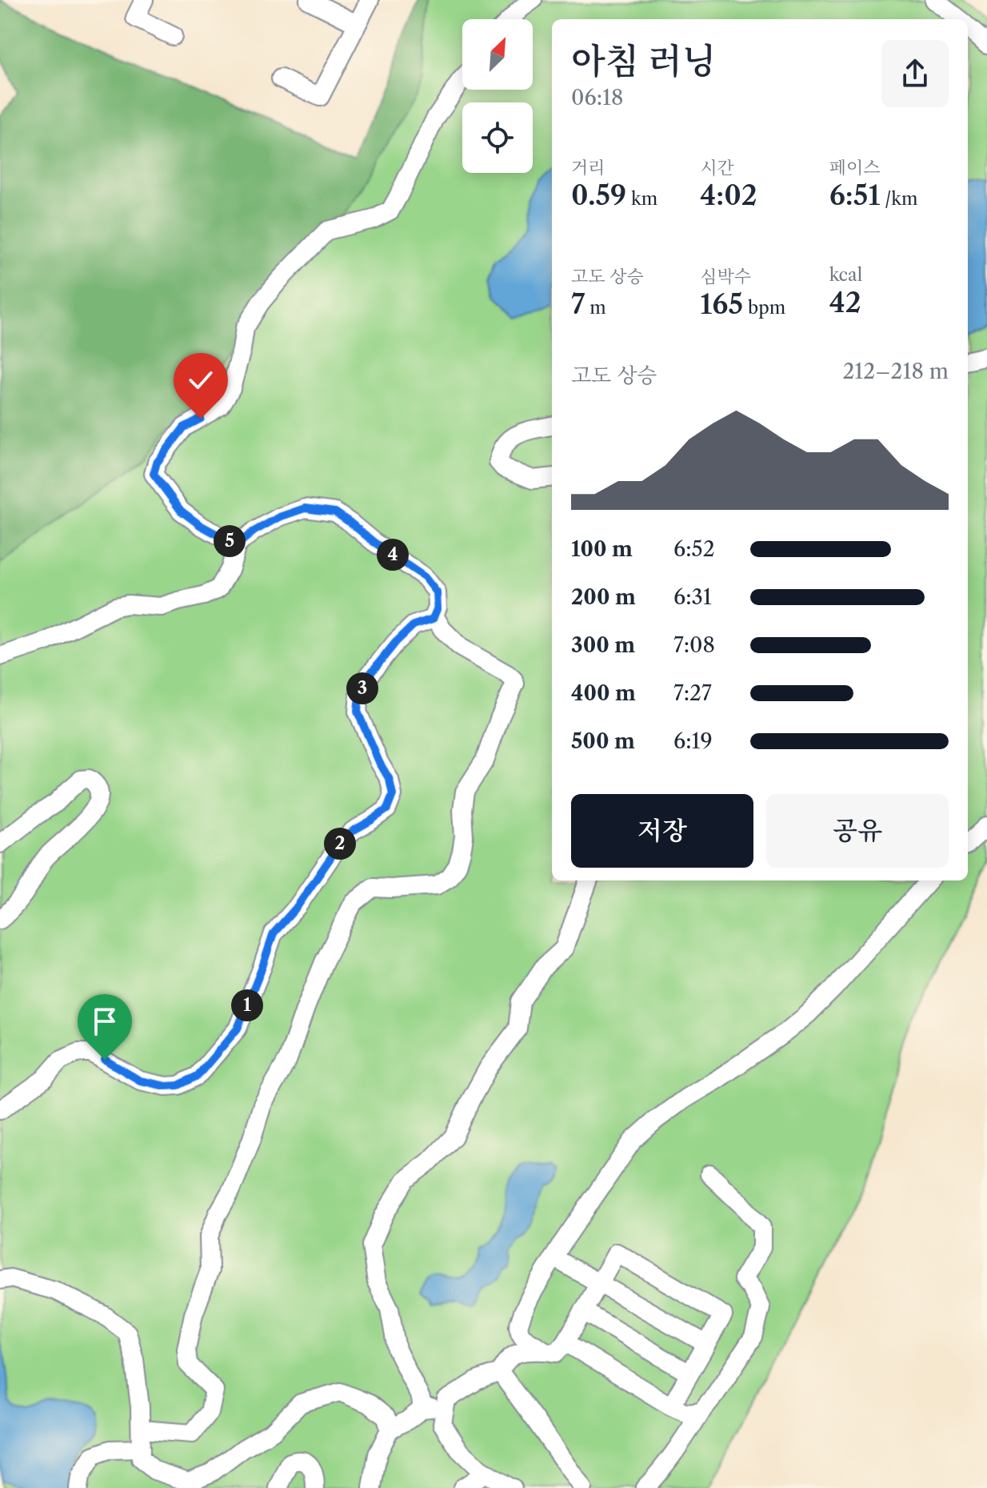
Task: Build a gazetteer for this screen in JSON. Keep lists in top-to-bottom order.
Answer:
{
  "north": "top right",
  "page": {
    "heading": ["아침 러닝", "06:18"],
    "stats": [
      ["거리", "0.59 km"],
      ["시간", "4:02"],
      ["페이스", "6:51 /km"],
      ["고도 상승", "7 m"],
      ["심박수", "165 bpm"],
      ["kcal", "42"]
    ],
    "chart": ["고도 상승", "212–218 m"],
    "pins": [
      "5",
      "4",
      "3",
      "2",
      "1"
    ],
    "list": [
      {
        "name": "100 m",
        "note": "6:52"
      },
      {
        "name": "200 m",
        "note": "6:31"
      },
      {
        "name": "300 m",
        "note": "7:08"
      },
      {
        "name": "400 m",
        "note": "7:27"
      },
      {
        "name": "500 m",
        "note": "6:19"
      }
    ],
    "buttons": ["저장", "공유"]
  }
}
